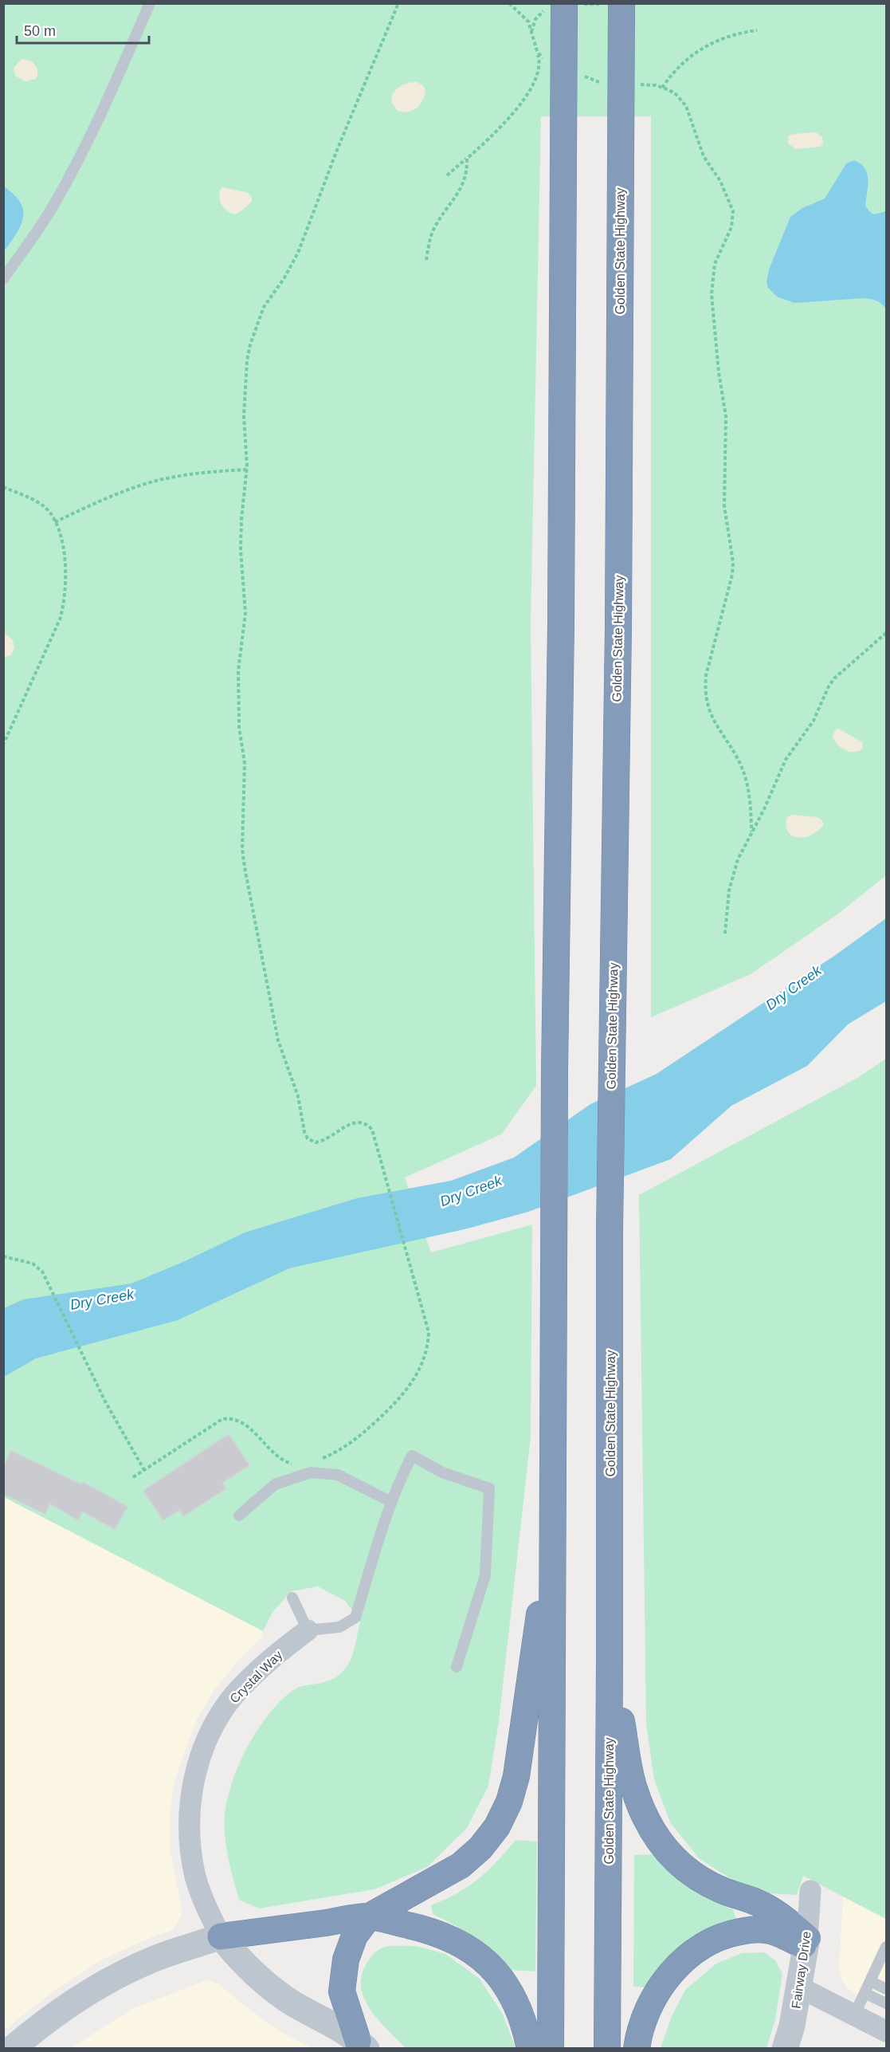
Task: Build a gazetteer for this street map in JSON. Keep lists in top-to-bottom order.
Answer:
{
  "streets": {
    "highway": ["Golden State Highway"],
    "street": ["Crystal Way", "Fairway Drive"]
  },
  "water": ["Dry Creek"],
  "scale_bar": "50 m"
}
